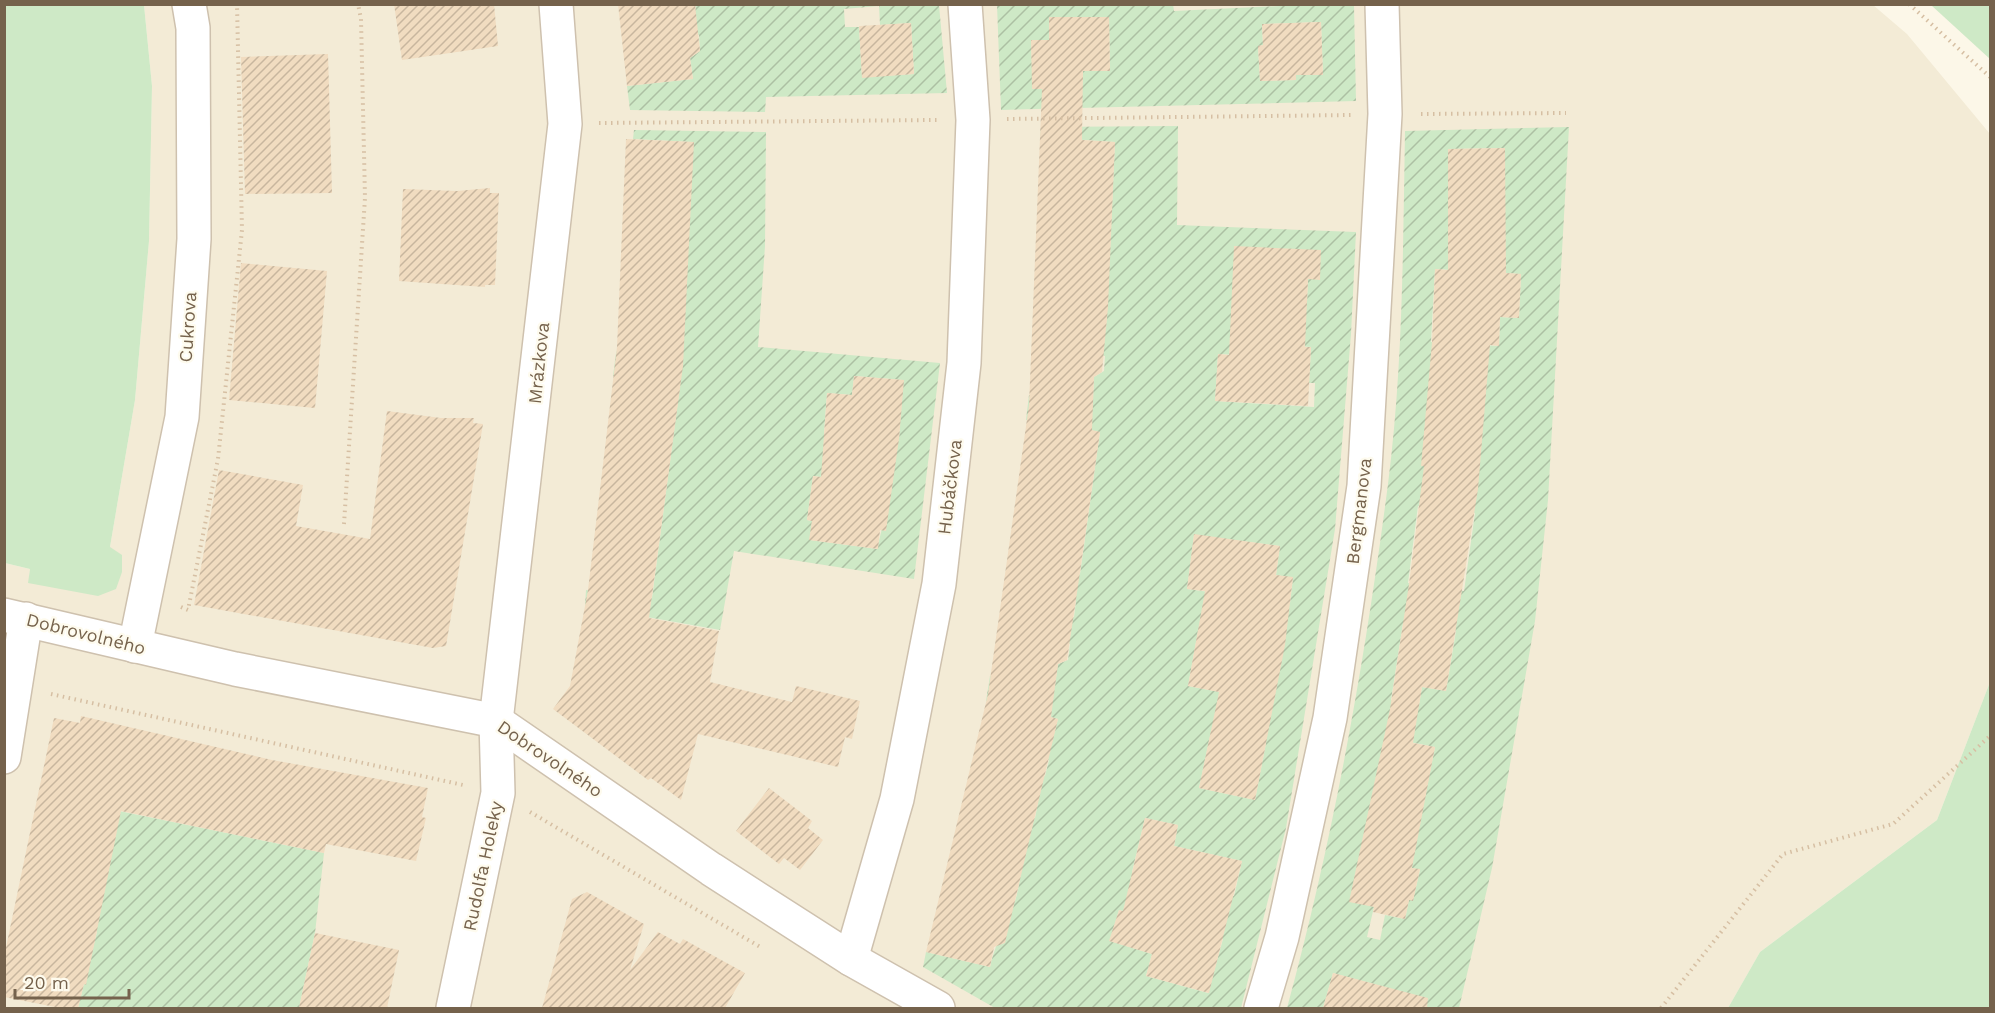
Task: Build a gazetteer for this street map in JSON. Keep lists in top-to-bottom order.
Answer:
{
  "streets": {
    "street": [
      "Cukrova",
      "Mrázkova",
      "Hubáčkova",
      "Bergmanova",
      "Dobrovolného",
      "Rudolfa Holeky"
    ]
  },
  "crossings": [
    ["Cukrova", "Dobrovolného"],
    ["Mrázkova", "Dobrovolného"],
    ["Mrázkova", "Rudolfa Holeky"],
    ["Hubáčkova", "Dobrovolného"],
    ["Dobrovolného", "Rudolfa Holeky"]
  ],
  "scale_bar": "20 m"
}
